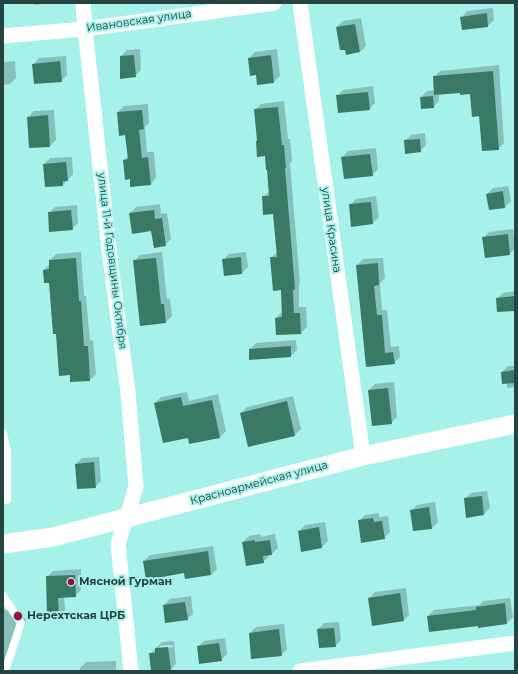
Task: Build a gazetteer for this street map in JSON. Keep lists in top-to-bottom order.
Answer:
{
  "streets": {
    "street": [
      "Ивановская улица",
      "улица Красина",
      "улица 11-й Годовщины Октября",
      "Красноармейская улица"
    ]
  },
  "crossings": [
    ["Ивановская улица", "улица 11-й Годовщины Октября"],
    ["улица Красина", "Красноармейская улица"],
    ["улица 11-й Годовщины Октября", "Красноармейская улица"]
  ],
  "places": ["Мясной Гурман", "Нерехтская ЦРБ"]
}
